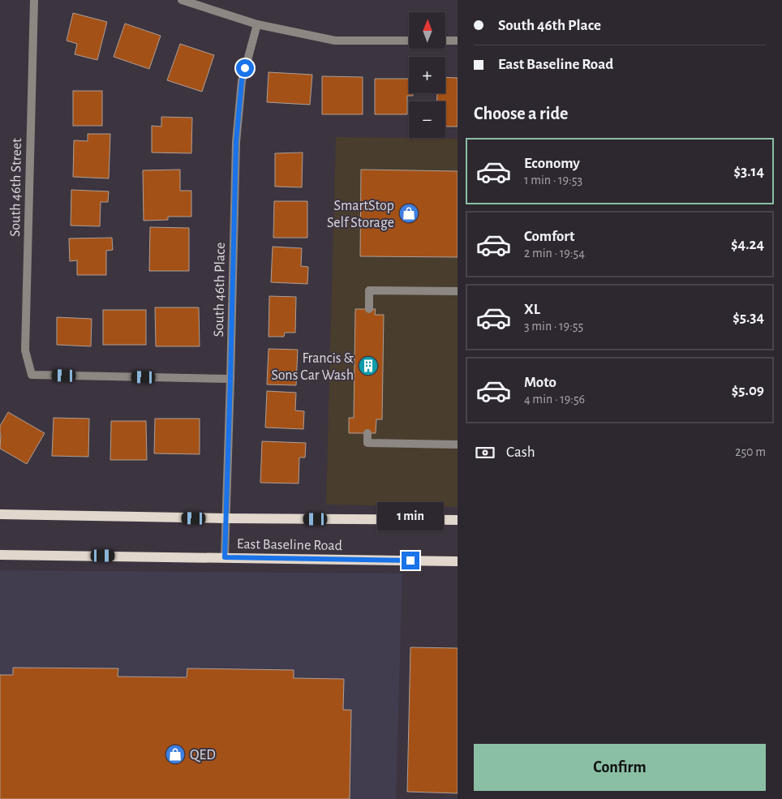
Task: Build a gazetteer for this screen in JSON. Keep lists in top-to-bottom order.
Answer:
{
  "streets": {
    "main road": ["East Baseline Road"],
    "street": ["South 46th Street", "South 46th Place"]
  },
  "crossings": [
    ["South 46th Street", "South 46th Place"],
    ["South 46th Place", "East Baseline Road"]
  ],
  "places": {
    "shop": ["SmartStop Self Storage", "QED"],
    "building": ["Francis & Sons Car Wash"]
  },
  "north": "top",
  "page": {
    "banner": ["South 46th Place", "East Baseline Road"],
    "map_buttons": ["+", "−"],
    "heading": "Choose a ride",
    "list": [
      {
        "name": "Economy",
        "note": "1 min · 19:53",
        "value": "$3.14"
      },
      {
        "name": "Comfort",
        "note": "2 min · 19:54",
        "value": "$4.24"
      },
      {
        "name": "XL",
        "note": "3 min · 19:55",
        "value": "$5.34"
      },
      {
        "name": "Moto",
        "note": "4 min · 19:56",
        "value": "$5.09"
      }
    ],
    "pay": ["Cash", "250 m"],
    "bubble": "1 min",
    "buttons": "Confirm"
  }
}
